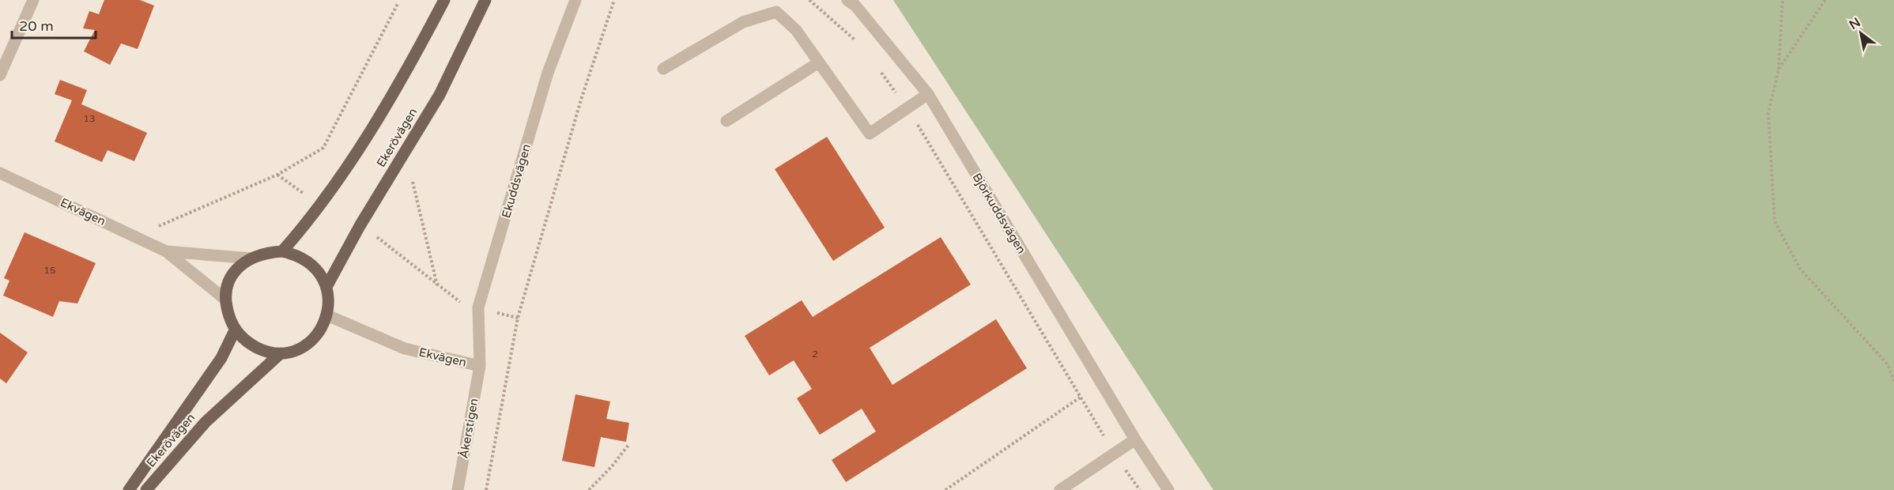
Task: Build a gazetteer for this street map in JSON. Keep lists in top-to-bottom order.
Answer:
{
  "streets": {
    "main road": ["Ekerövägen"],
    "street": [
      "Ekuddsvägen",
      "Ekvägen",
      "Björkuddsvägen",
      "Åkerstigen"
    ]
  },
  "crossings": [
    ["Ekerövägen", "Ekvägen"],
    ["Ekuddsvägen", "Ekvägen"],
    ["Ekuddsvägen", "Åkerstigen"],
    ["Ekvägen", "Åkerstigen"]
  ],
  "house_numbers": ["13", "15", "2"],
  "scale_bar": "20 m",
  "north": "top left"
}
